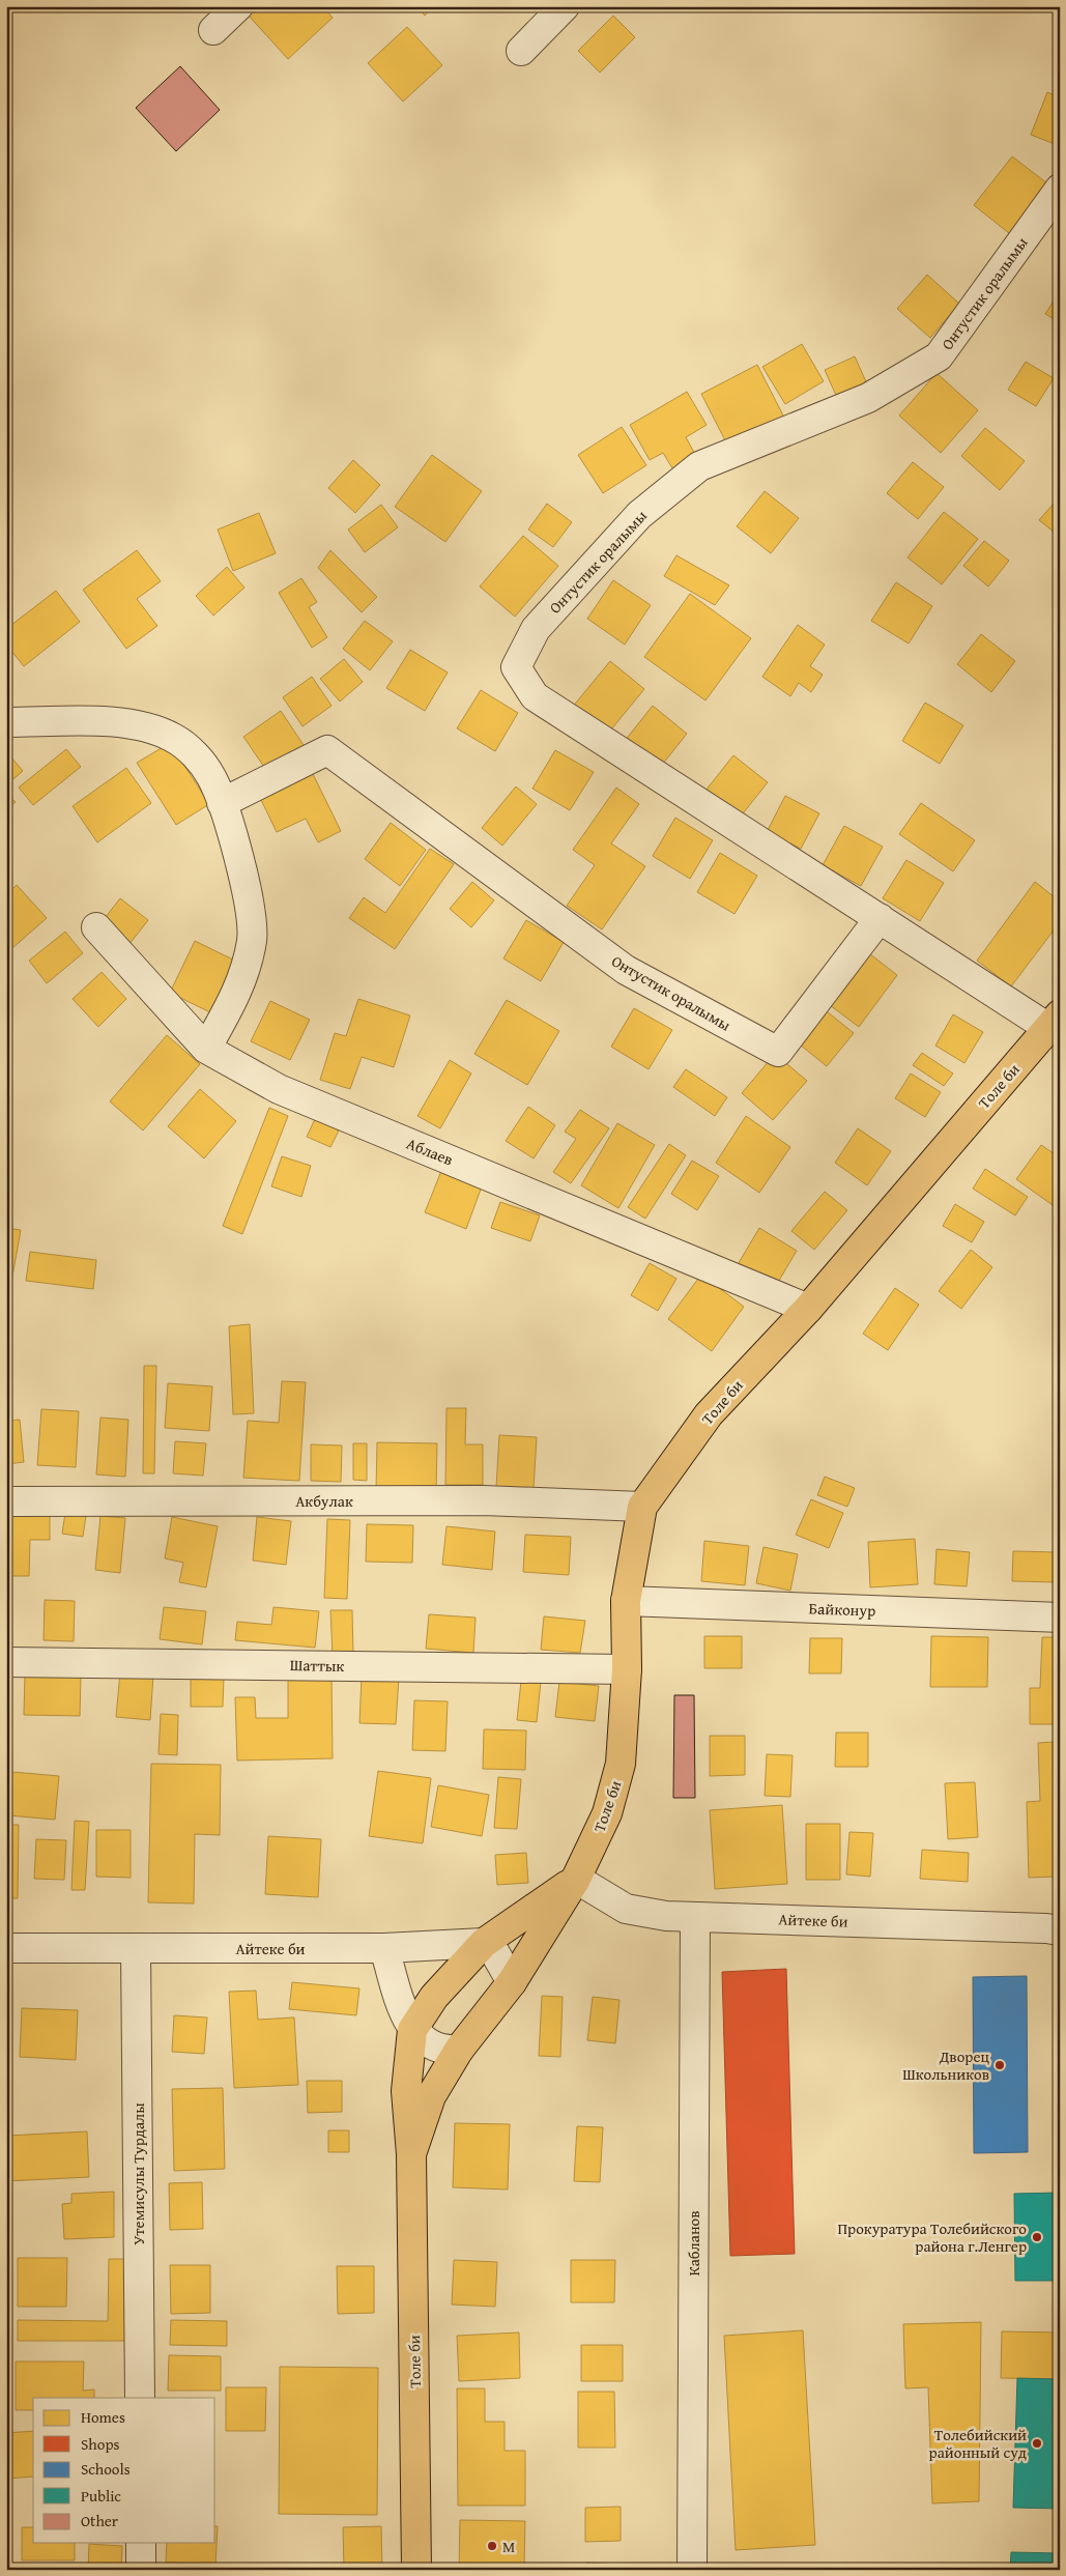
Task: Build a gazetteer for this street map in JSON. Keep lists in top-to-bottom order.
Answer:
{
  "streets": {
    "main road": ["Толе би"],
    "street": [
      "Онтустик оралымы",
      "Аблаев",
      "Акбулак",
      "Байконур",
      "Шаттык",
      "Айтеке би",
      "Утемисулы Турдалы",
      "Кабланов"
    ]
  },
  "crossings": [
    ["Онтустик оралымы", "Толе би"],
    ["Толе би", "Аблаев"],
    ["Толе би", "Акбулак"],
    ["Толе би", "Байконур"],
    ["Толе би", "Шаттык"],
    ["Толе би", "Айтеке би"],
    ["Айтеке би", "Утемисулы Турдалы"],
    ["Айтеке би", "Кабланов"]
  ],
  "places": [
    "Дворец Школьников",
    "Прокуратура Толебийского района г.Ленгер",
    "Толебийский районный суд",
    "M"
  ],
  "legend": [
    "Homes",
    "Shops",
    "Schools",
    "Public",
    "Other"
  ]
}
